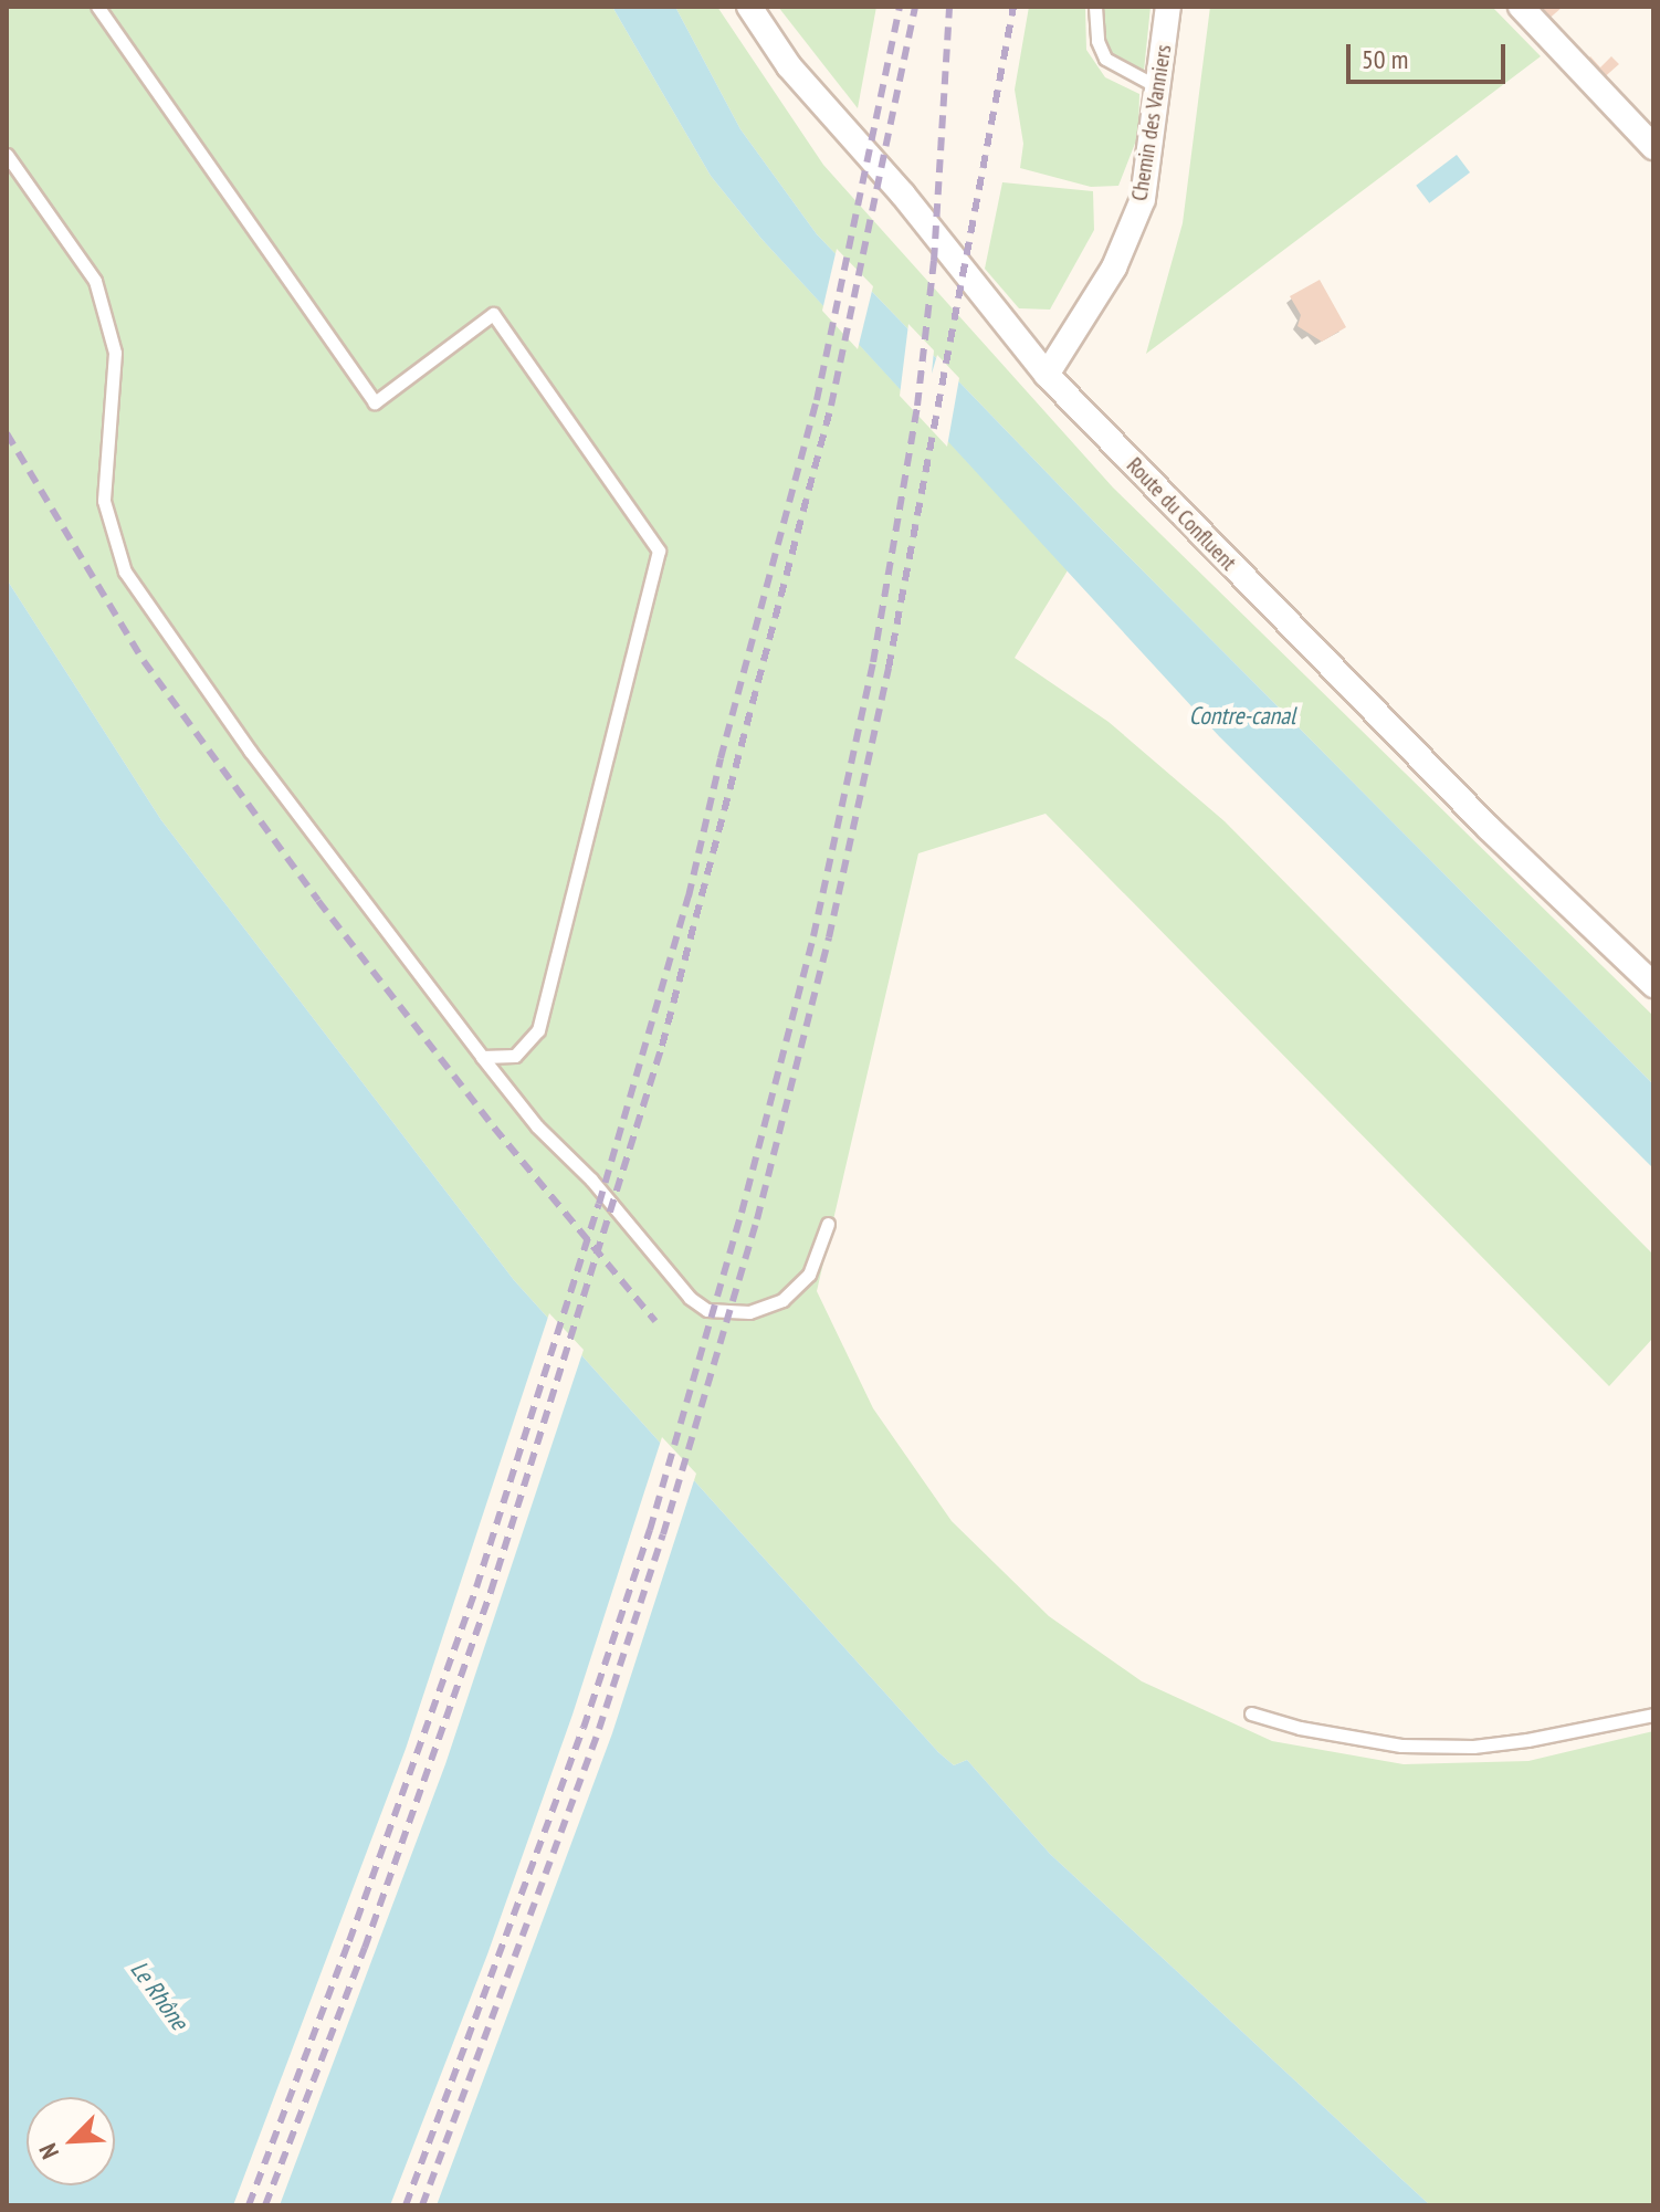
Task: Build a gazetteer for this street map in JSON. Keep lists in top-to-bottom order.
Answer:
{
  "streets": {
    "street": ["Chemin des Vanniers", "Route du Confluent"]
  },
  "crossings": [
    ["Chemin des Vanniers", "Route du Confluent"]
  ],
  "water": ["Contre-canal", "Le Rhône"],
  "scale_bar": "50 m",
  "north": "bottom left"
}
